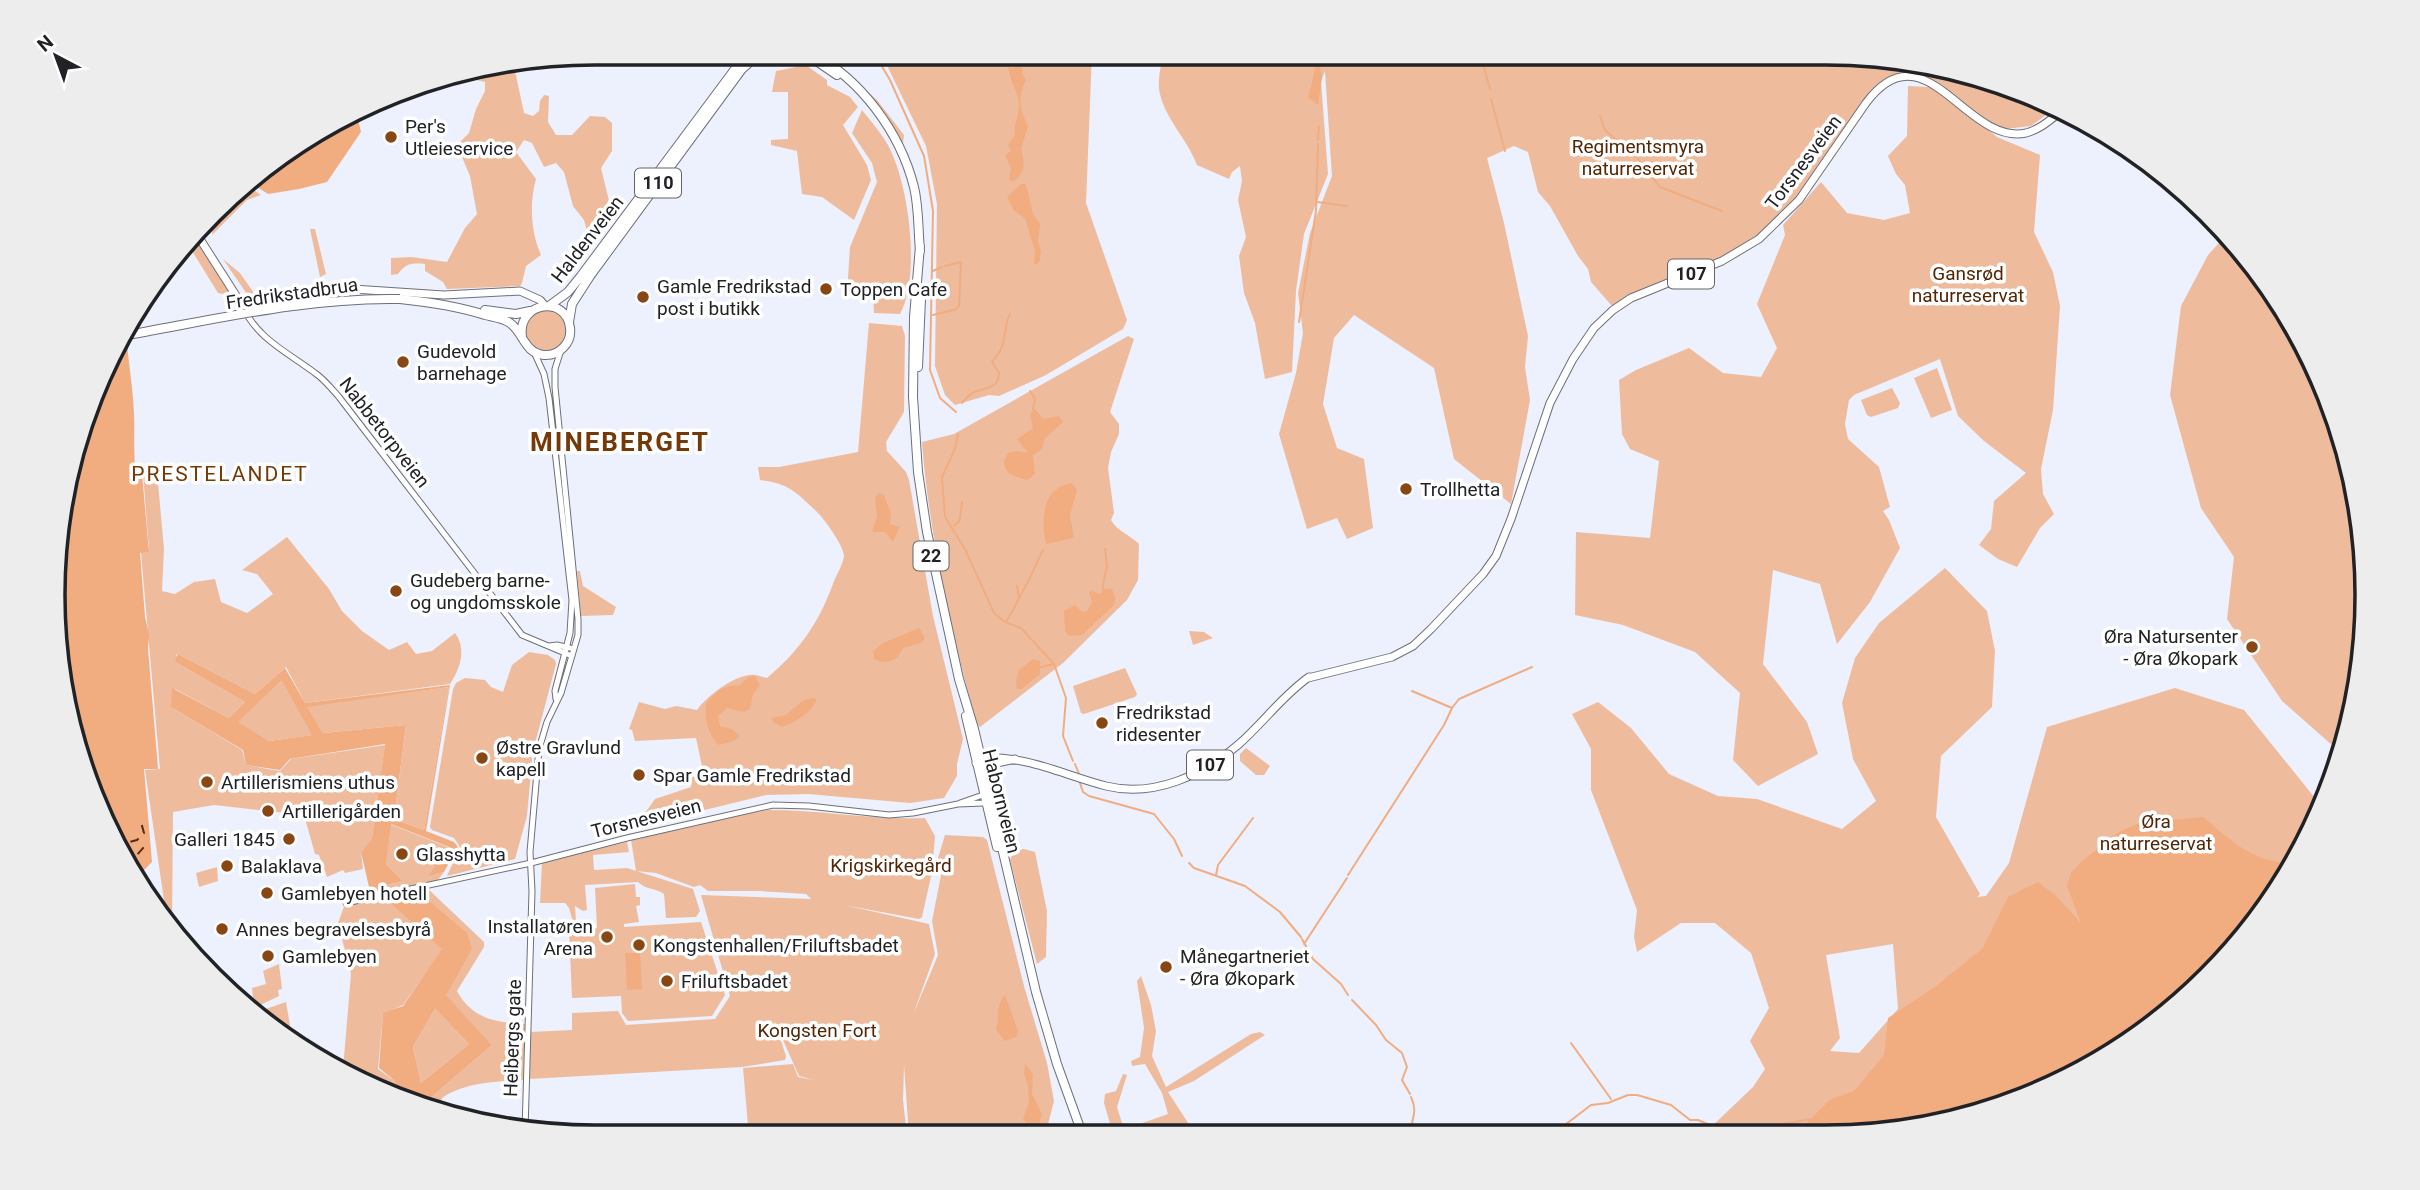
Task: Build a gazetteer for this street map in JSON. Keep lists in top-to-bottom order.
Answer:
{
  "streets": {
    "highway": [
      "110",
      "Haldenveien",
      "Fredrikstadbrua",
      "22",
      "Habornveien"
    ],
    "main road": ["Torsnesveien", "107", "Nabbetorpveien"],
    "street": ["Heibergs gate"]
  },
  "crossings": [
    ["Torsnesveien", "Habornveien"],
    ["Torsnesveien", "Heibergs gate"],
    ["110", "Haldenveien"],
    ["110", "Fredrikstadbrua"],
    ["Nabbetorpveien", "Heibergs gate"]
  ],
  "districts": ["MINEBERGET", "PRESTELANDET"],
  "parks": [
    "Regimentsmyra naturreservat",
    "Gansrød naturreservat",
    "Øra naturreservat",
    "Krigskirkegård",
    "Kongsten Fort"
  ],
  "places": [
    "Per's Utleieservice",
    "Toppen Cafe",
    "Gamle Fredrikstad post i butikk",
    "Gudevold barnehage",
    "Trollhetta",
    "Gudeberg barne- og ungdomsskole",
    "Øra Natursenter - Øra Økopark",
    "Fredrikstad ridesenter",
    "Østre Gravlund kapell",
    "Spar Gamle Fredrikstad",
    "Artillerismiens uthus",
    "Artillerigården",
    "Galleri 1845",
    "Glasshytta",
    "Balaklava",
    "Gamlebyen hotell",
    "Annes begravelsesbyrå",
    "Installatøren Arena",
    "Kongstenhallen/Friluftsbadet",
    "Gamlebyen",
    "Månegartneriet - Øra Økopark",
    "Friluftsbadet"
  ],
  "north": "top left"
}
